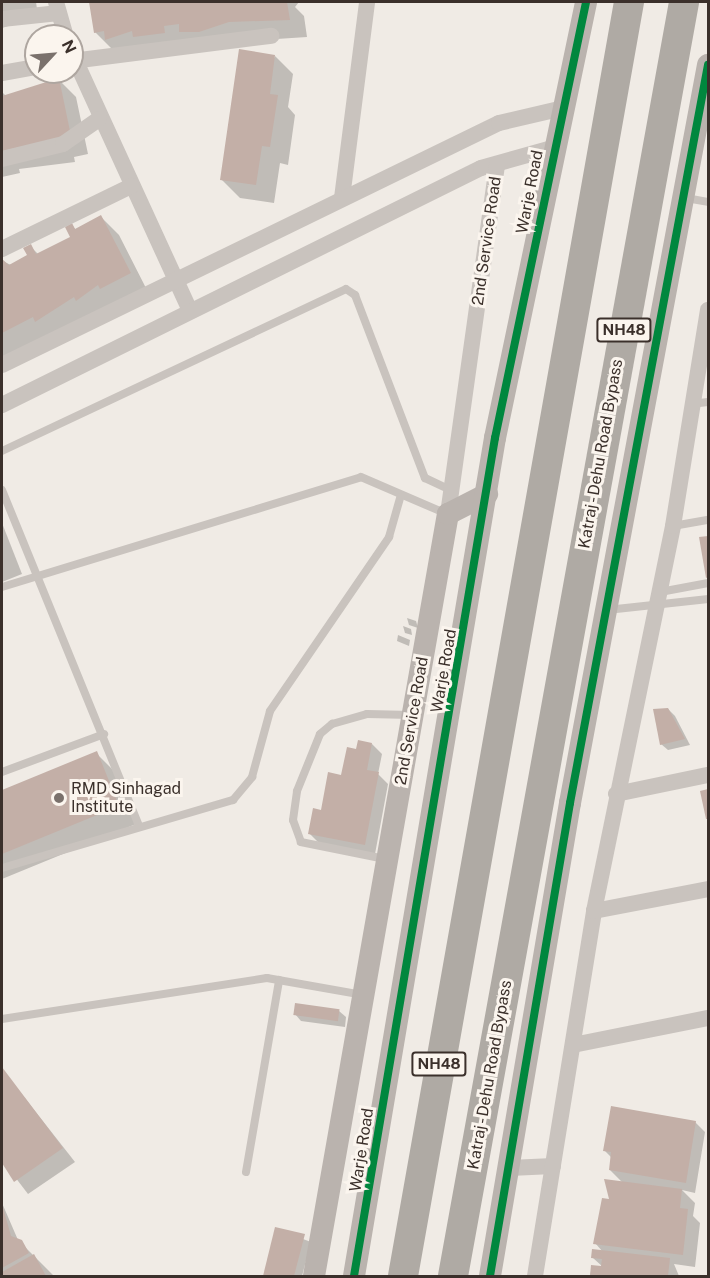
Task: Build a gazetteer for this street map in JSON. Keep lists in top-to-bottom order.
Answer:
{
  "streets": {
    "highway": ["NH48", "Katraj - Dehu Road Bypass"],
    "street": ["Warje Road", "2nd Service Road"]
  },
  "places": ["RMD Sinhagad Institute"],
  "north": "top right"
}
